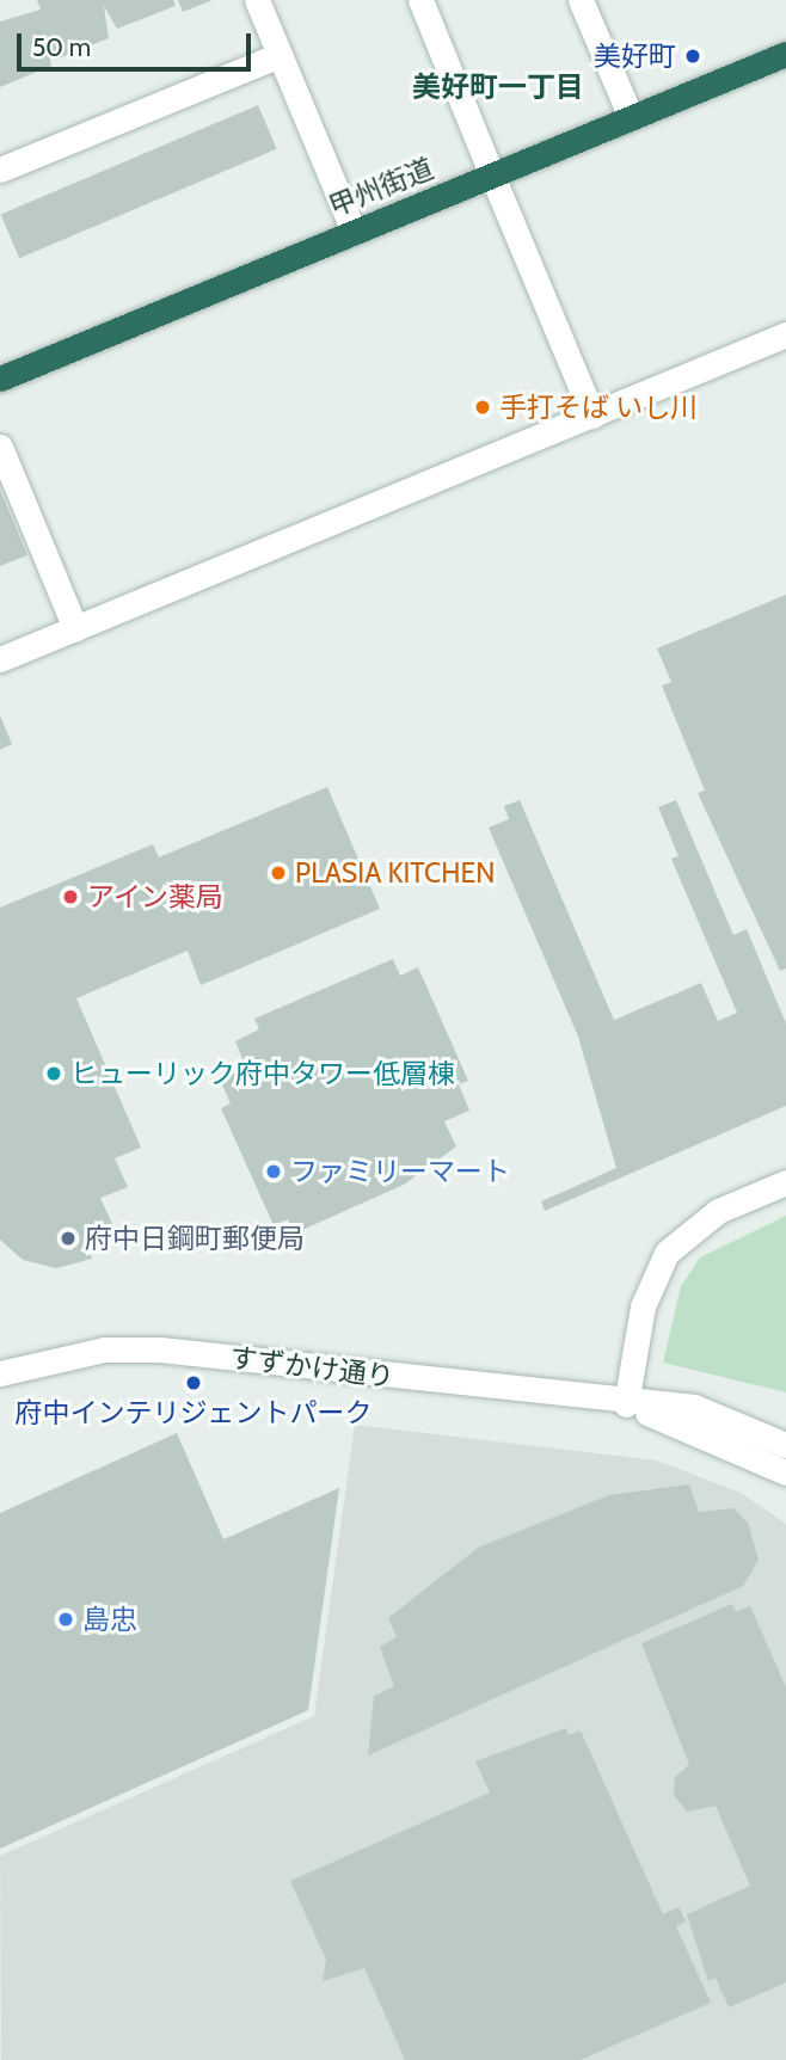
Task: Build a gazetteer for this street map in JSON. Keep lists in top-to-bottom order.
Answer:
{
  "streets": {
    "highway": ["甲州街道"],
    "street": ["すずかけ通り"]
  },
  "districts": ["美好町一丁目"],
  "places": [
    "美好町",
    "手打そば いし川",
    "PLASIA KITCHEN",
    "アイン薬局",
    "ヒューリック府中タワー低層棟",
    "ファミリーマート",
    "府中日鋼町郵便局",
    "府中インテリジェントパーク",
    "島忠"
  ],
  "scale_bar": "50 m"
}
